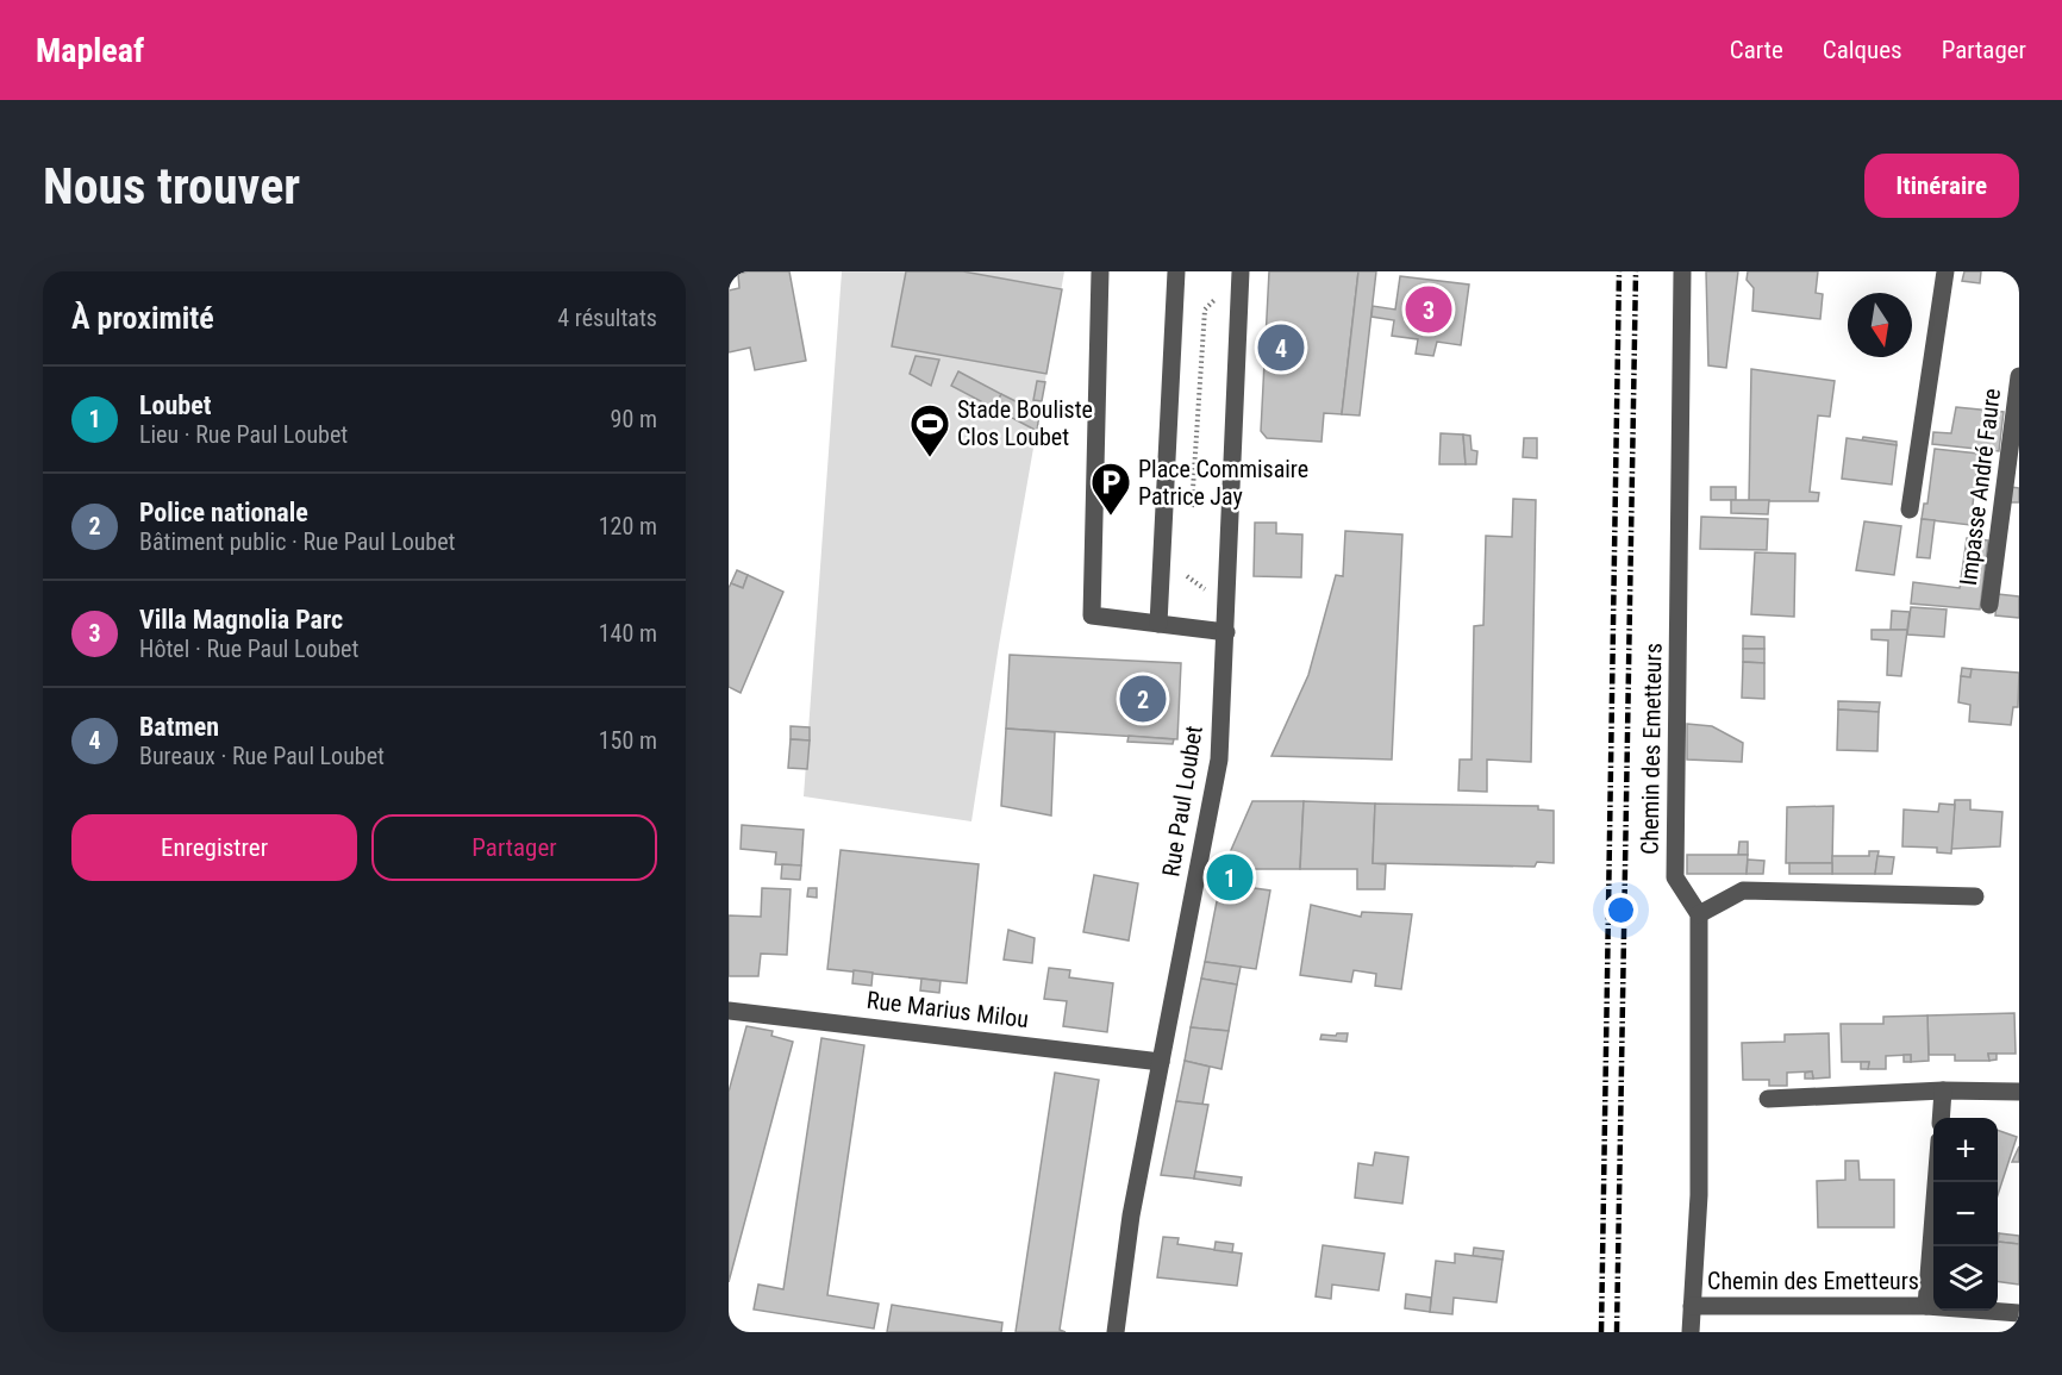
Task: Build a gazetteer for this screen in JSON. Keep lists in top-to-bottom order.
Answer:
{
  "streets": {
    "street": [
      "Impasse André Faure",
      "Chemin des Emetteurs",
      "Rue Paul Loubet",
      "Rue Marius Milou"
    ]
  },
  "crossings": [
    ["Rue Paul Loubet", "Rue Marius Milou"]
  ],
  "places": {
    "sports": ["Stade Bouliste Clos Loubet"],
    "parking": ["Place Commisaire Patrice Jay"]
  },
  "north": "bottom",
  "page": {
    "header": "Mapleaf",
    "nav": ["Carte", "Calques", "Partager"],
    "buttons": [
      "Itinéraire",
      ["Enregistrer", "Partager"]
    ],
    "title": "Nous trouver",
    "heading": ["À proximité", "4 résultats"],
    "pins": [
      "3",
      "4",
      "2",
      "1"
    ],
    "list": [
      {
        "mark": "1",
        "name": "Loubet",
        "note": "Lieu · Rue Paul Loubet",
        "value": "90 m"
      },
      {
        "mark": "2",
        "name": "Police nationale",
        "note": "Bâtiment public · Rue Paul Loubet",
        "value": "120 m"
      },
      {
        "mark": "3",
        "name": "Villa Magnolia Parc",
        "note": "Hôtel · Rue Paul Loubet",
        "value": "140 m"
      },
      {
        "mark": "4",
        "name": "Batmen",
        "note": "Bureaux · Rue Paul Loubet",
        "value": "150 m"
      }
    ],
    "map_buttons": ["+", "−"]
  }
}
